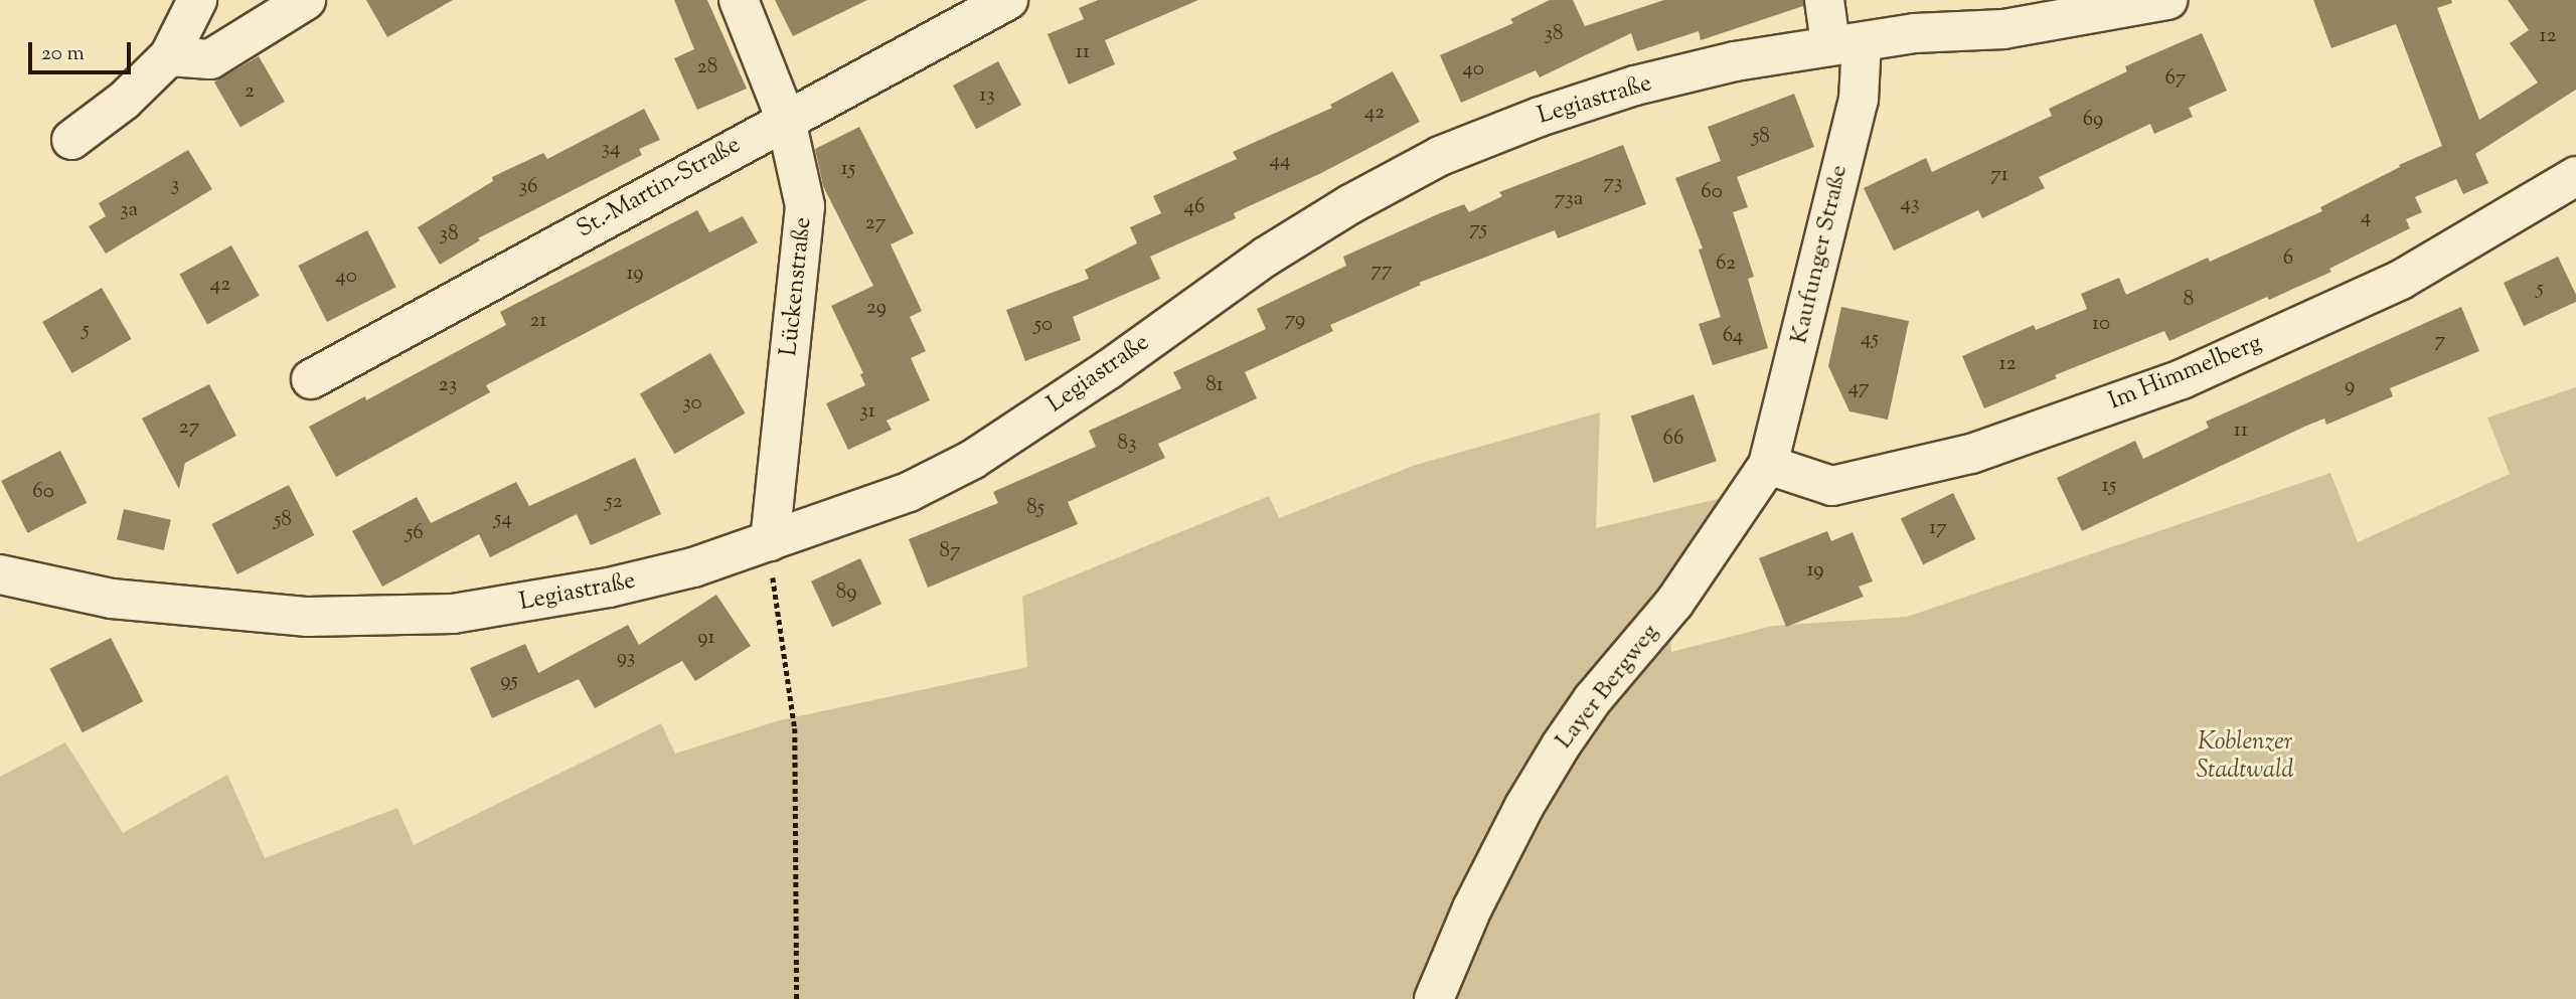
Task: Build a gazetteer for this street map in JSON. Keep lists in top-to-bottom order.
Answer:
{
  "streets": {
    "street": [
      "Legiastraße",
      "St.-Martin-Straße",
      "Kaufunger Straße",
      "Lückenstraße",
      "Im Himmelberg",
      "Layer Bergweg"
    ]
  },
  "crossings": [
    ["Legiastraße", "Kaufunger Straße"],
    ["Legiastraße", "Lückenstraße"],
    ["St.-Martin-Straße", "Lückenstraße"],
    ["Kaufunger Straße", "Im Himmelberg"],
    ["Kaufunger Straße", "Layer Bergweg"],
    ["Im Himmelberg", "Layer Bergweg"]
  ],
  "parks": ["Koblenzer Stadtwald"],
  "house_numbers": [
    "38",
    "12",
    "11",
    "28",
    "40",
    "67",
    "2",
    "13",
    "42",
    "69",
    "58",
    "34",
    "44",
    "15",
    "71",
    "73",
    "3",
    "36",
    "60",
    "73a",
    "43",
    "46",
    "3a",
    "4",
    "27",
    "75",
    "38",
    "6",
    "62",
    "77",
    "19",
    "40",
    "42",
    "5",
    "8",
    "29",
    "79",
    "21",
    "10",
    "50",
    "5",
    "64",
    "45",
    "7",
    "12",
    "23",
    "81",
    "9",
    "47",
    "30",
    "31",
    "27",
    "11",
    "66",
    "83",
    "15",
    "60",
    "52",
    "85",
    "54",
    "58",
    "17",
    "56",
    "87",
    "19",
    "89",
    "91",
    "93",
    "95"
  ],
  "scale_bar": "20 m"
}
